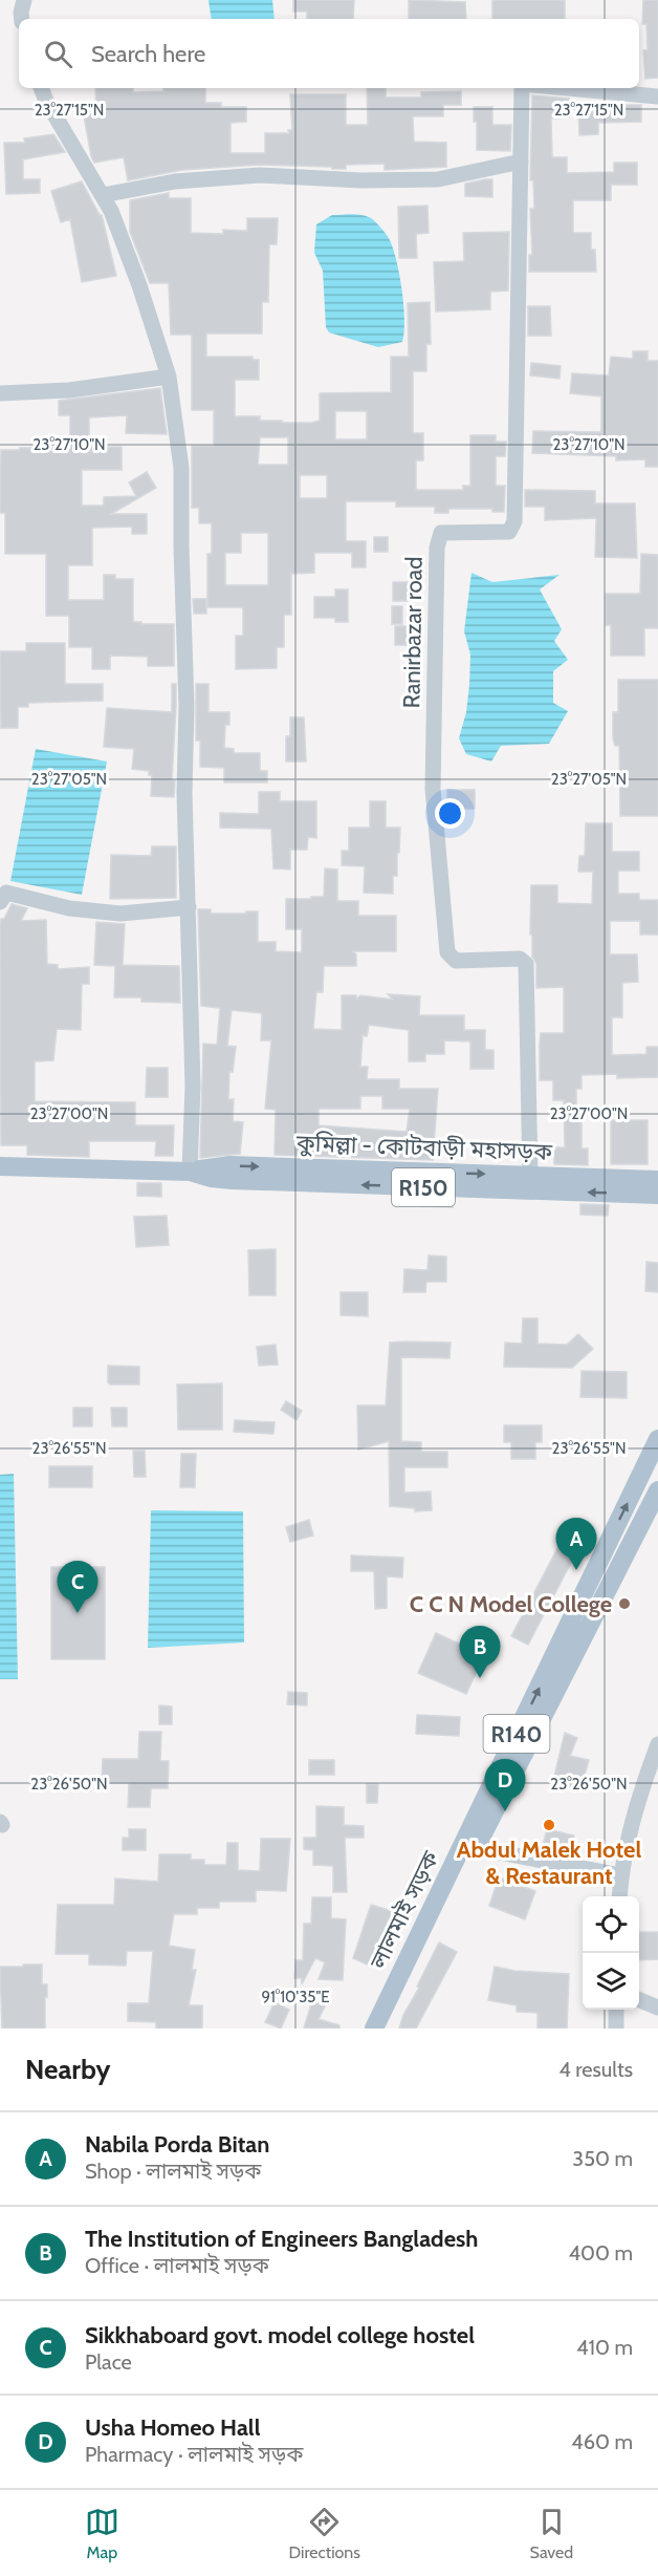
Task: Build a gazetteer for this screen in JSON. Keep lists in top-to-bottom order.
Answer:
{
  "streets": {
    "main road": [
      "কুমিল্লা - কোটবাড়ী মহাসড়ক",
      "R150",
      "R140",
      "লালমাই সড়ক"
    ],
    "street": ["Ranirbazar road"]
  },
  "crossings": [
    ["Ranirbazar road", "কুমিল্লা - কোটবাড়ী মহাসড়ক"]
  ],
  "places": ["C C N Model College", "Abdul Malek Hotel & Restaurant"],
  "page": {
    "search": "Search here",
    "pins": [
      "A",
      "C",
      "B",
      "D"
    ],
    "heading": ["Nearby", "4 results"],
    "list": [
      {
        "mark": "A",
        "name": "Nabila Porda Bitan",
        "note": "Shop · লালমাই সড়ক",
        "value": "350 m"
      },
      {
        "mark": "B",
        "name": "The Institution of Engineers Bangladesh",
        "note": "Office · লালমাই সড়ক",
        "value": "400 m"
      },
      {
        "mark": "C",
        "name": "Sikkhaboard govt. model college hostel",
        "note": "Place",
        "value": "410 m"
      },
      {
        "mark": "D",
        "name": "Usha Homeo Hall",
        "note": "Pharmacy · লালমাই সড়ক",
        "value": "460 m"
      }
    ],
    "nav": ["Map", "Directions", "Saved"]
  },
  "coordinates": [
    "23°27'15\"N",
    "23°27'10\"N",
    "23°27'05\"N",
    "23°27'00\"N",
    "23°26'55\"N",
    "23°26'50\"N",
    "91°10'35\"E"
  ]
}
